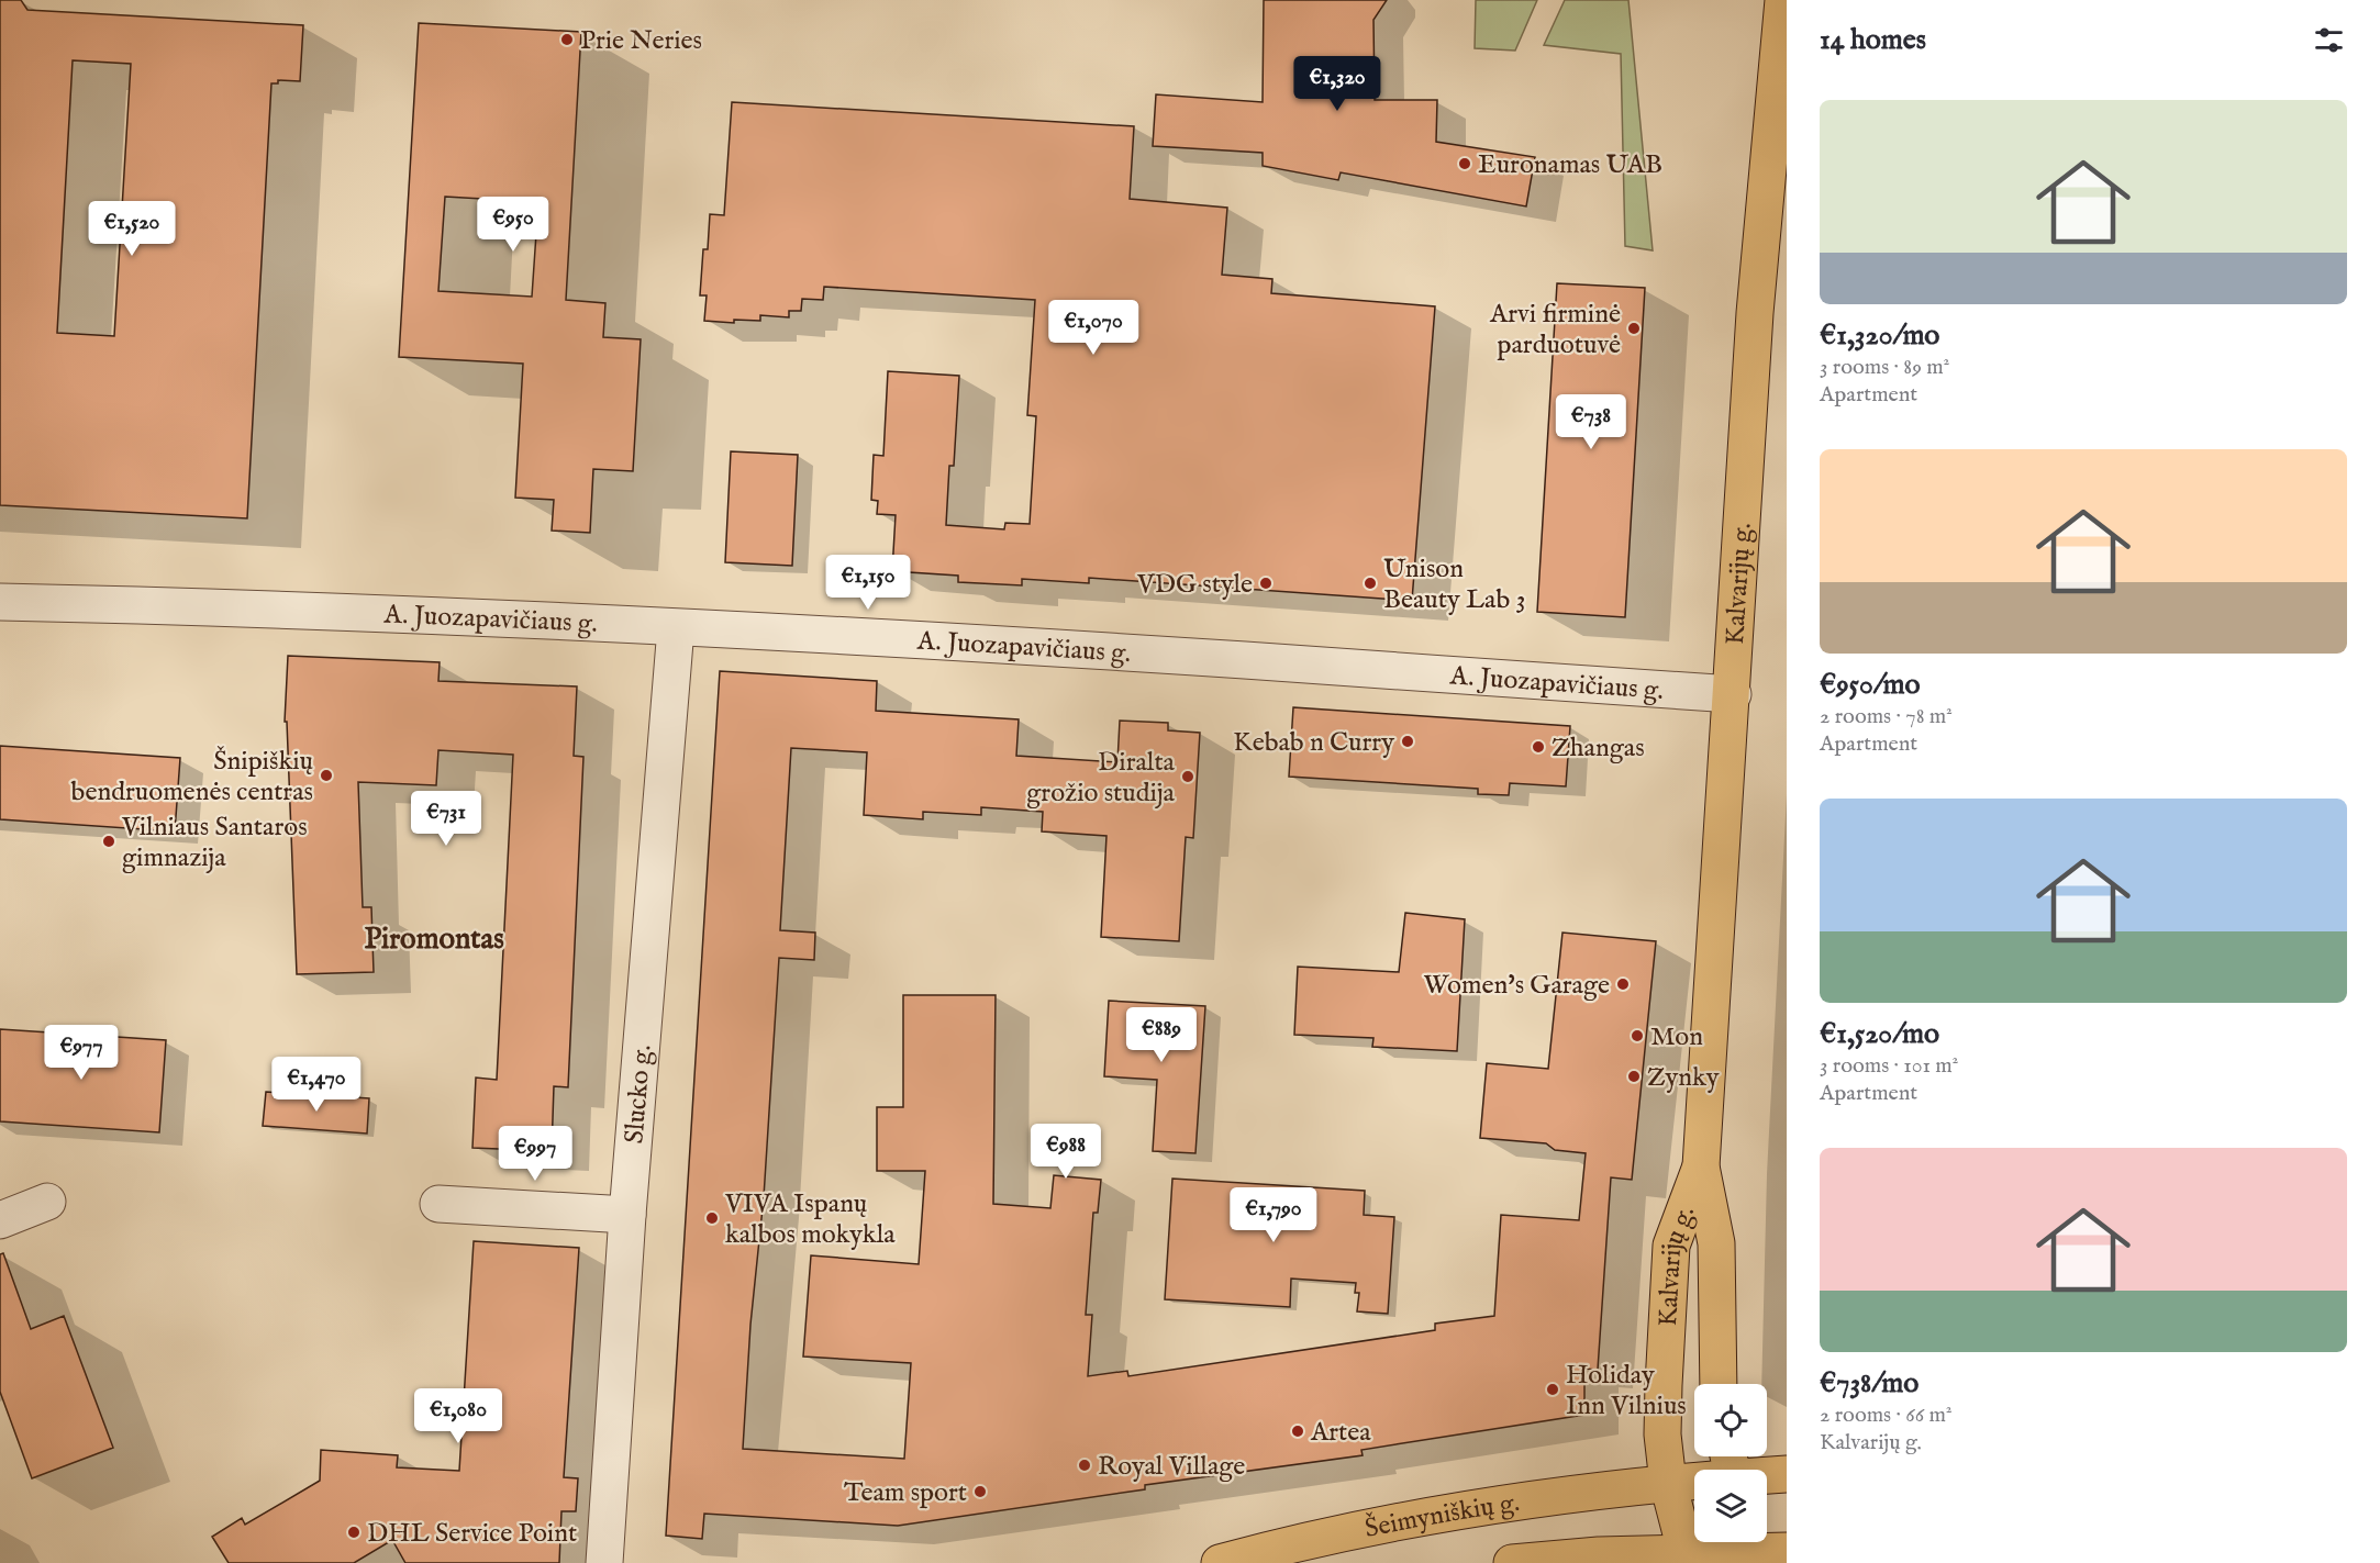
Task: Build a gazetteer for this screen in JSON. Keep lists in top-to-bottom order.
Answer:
{
  "streets": {
    "main road": ["Kalvarijų g.", "Šeimyniškių g."],
    "street": ["A. Juozapavičiaus g.", "Slucko g."]
  },
  "crossings": [
    ["Kalvarijų g.", "A. Juozapavičiaus g."],
    ["Kalvarijų g.", "Šeimyniškių g."],
    ["A. Juozapavičiaus g.", "Slucko g."]
  ],
  "districts": ["Piromontas"],
  "places": [
    "Prie Neries",
    "Euronamas UAB",
    "Arvi firminė parduotuvė",
    "VDG style",
    "Unison Beauty Lab 3",
    "Kebab n Curry",
    "Zhangas",
    "Šnipiškių bendruomenės centras",
    "Diralta grožio studija",
    "Vilniaus Santaros gimnazija",
    "Women's Garage",
    "Mon",
    "Zynky",
    "VIVA Ispanų kalbos mokykla",
    "Holiday Inn Vilnius",
    "Artea",
    "Royal Village",
    "Team sport",
    "DHL Service Point"
  ],
  "page": {
    "heading": "14 homes",
    "price": [
      "€1,320",
      "€950",
      "€1,520",
      "€1,070",
      "€738",
      "€1,150",
      "€731",
      "€889",
      "€977",
      "€1,470",
      "€988",
      "€997",
      "€1,790",
      "€1,080"
    ],
    "list": [
      {
        "name": "€1,320/mo",
        "note": "3 rooms · 89 m² · Apartment"
      },
      {
        "name": "€950/mo",
        "note": "2 rooms · 78 m² · Apartment"
      },
      {
        "name": "€1,520/mo",
        "note": "3 rooms · 101 m² · Apartment"
      },
      {
        "name": "€738/mo",
        "note": "2 rooms · 66 m² · Kalvarijų g."
      }
    ]
  }
}
